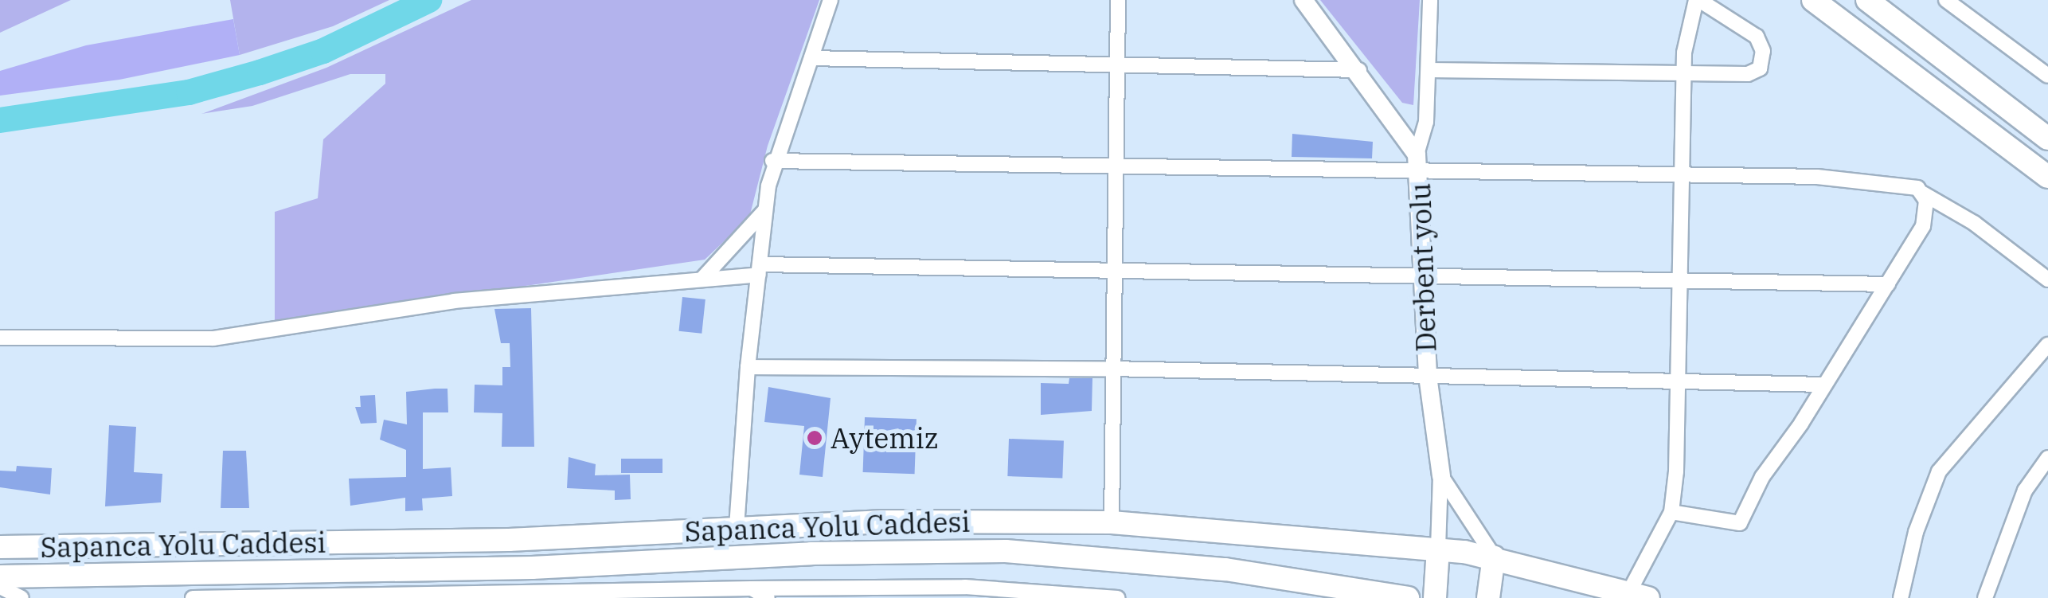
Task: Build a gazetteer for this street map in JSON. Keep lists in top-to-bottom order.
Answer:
{
  "streets": {
    "highway": ["Sapanca Yolu Caddesi"],
    "main road": ["Derbent yolu"]
  },
  "places": ["Aytemiz"]
}
